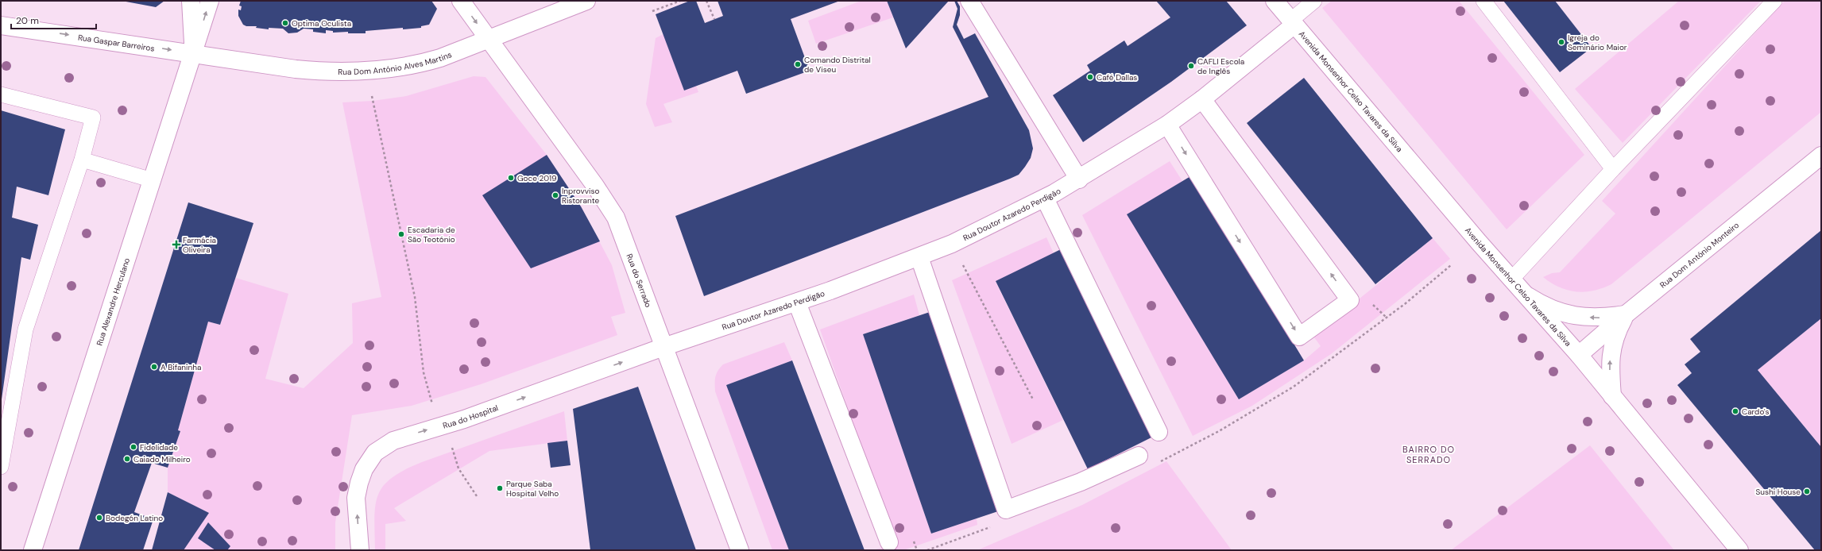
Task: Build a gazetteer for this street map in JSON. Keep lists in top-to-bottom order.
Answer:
{
  "streets": {
    "street": [
      "Rua Gaspar Barreiros",
      "Rua Dom António Alves Martins",
      "Avenida Monsenhor Celso Tavares da Silva",
      "Rua Doutor Azaredo Perdigão",
      "Rua Dom António Monteiro",
      "Rua do Serrado",
      "Rua Alexandre Herculano",
      "Rua do Hospital"
    ]
  },
  "crossings": [
    ["Rua Gaspar Barreiros", "Rua Dom António Alves Martins"],
    ["Rua Gaspar Barreiros", "Rua Alexandre Herculano"],
    ["Rua Dom António Alves Martins", "Rua do Serrado"],
    ["Rua Dom António Alves Martins", "Rua Alexandre Herculano"],
    ["Avenida Monsenhor Celso Tavares da Silva", "Rua Doutor Azaredo Perdigão"],
    ["Avenida Monsenhor Celso Tavares da Silva", "Rua Dom António Monteiro"],
    ["Rua Doutor Azaredo Perdigão", "Rua do Serrado"],
    ["Rua Doutor Azaredo Perdigão", "Rua do Hospital"],
    ["Rua do Serrado", "Rua do Hospital"]
  ],
  "one_way": ["Rua Gaspar Barreiros", "Rua do Hospital"],
  "districts": ["BAIRRO DO SERRADO"],
  "places": {
    "other": [
      "Optima Oculista",
      "Igreja do Seminário Maior",
      "Comando Distrital de Viseu",
      "CAFLI Escola de Inglês",
      "Café Dallas",
      "Goce 2019",
      "Inprovviso Ristorante",
      "Escadaria de São Teotónio",
      "A Bifaninha",
      "Cardo's",
      "Fidelidade",
      "Caiado Milheiro",
      "Parque Saba Hospital Velho",
      "Sushi House",
      "Bodegón Latino"
    ],
    "health": ["Farmácia Oliveira"]
  },
  "scale_bar": "20 m"
}
